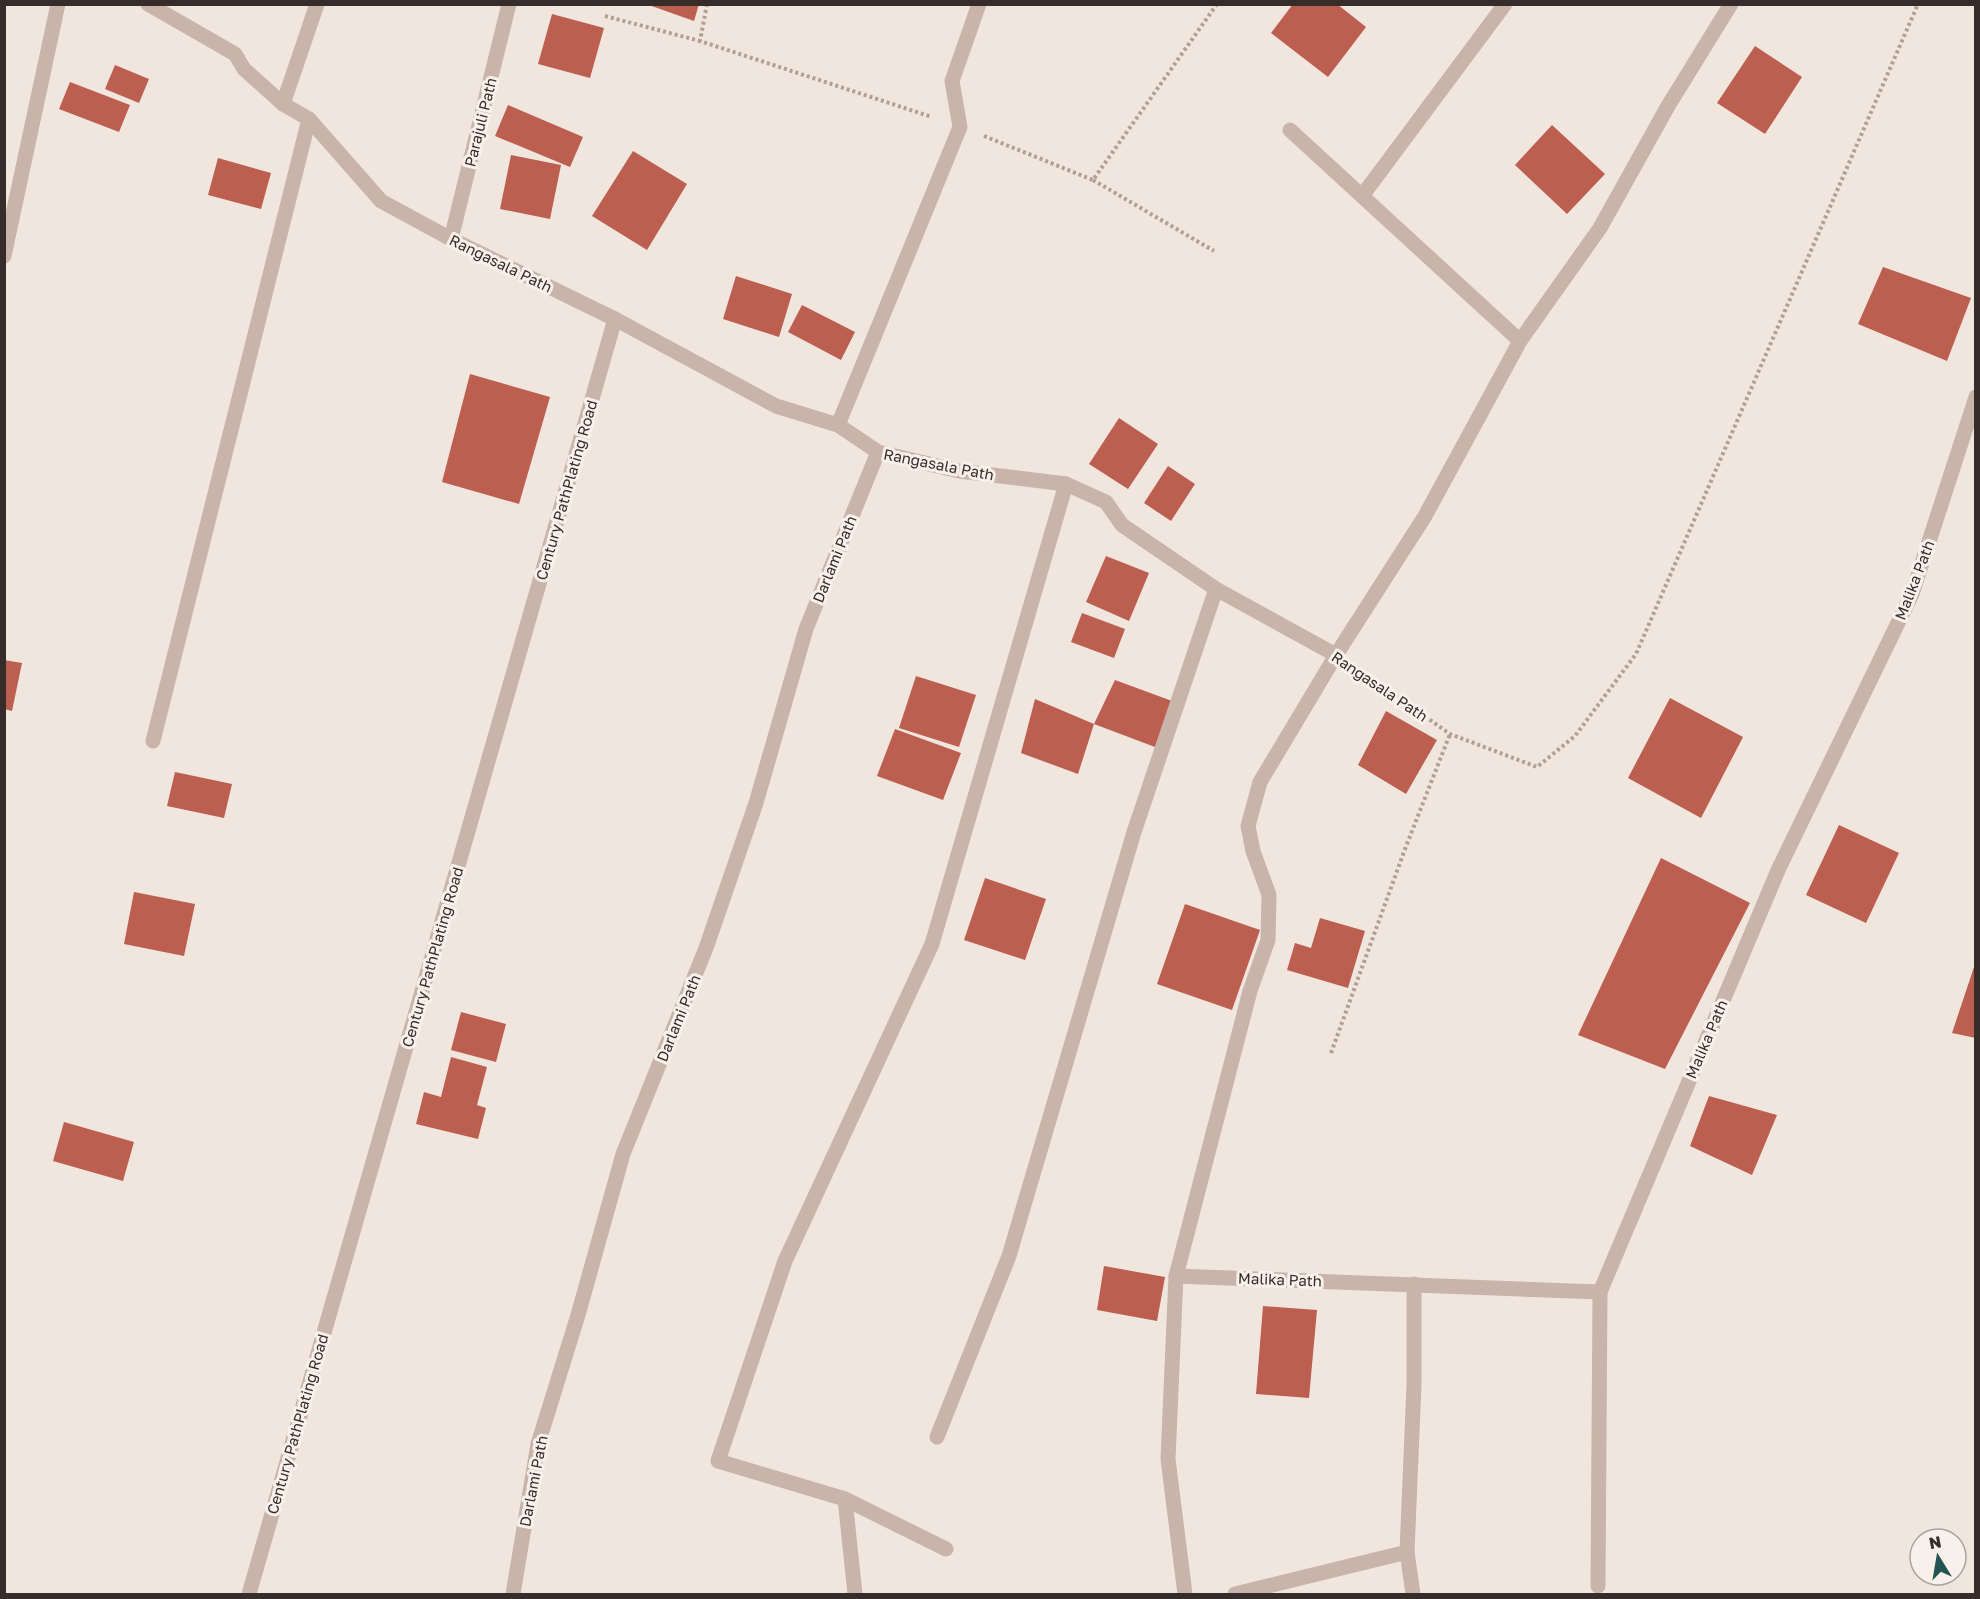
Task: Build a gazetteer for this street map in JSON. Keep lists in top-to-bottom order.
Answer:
{
  "streets": {
    "street": [
      "Parajuli Path",
      "Rangasala Path",
      "Century PathPlating Road",
      "Darlami Path",
      "Malika Path"
    ]
  },
  "crossings": [
    ["Parajuli Path", "Rangasala Path"],
    ["Rangasala Path", "Century PathPlating Road"],
    ["Rangasala Path", "Darlami Path"]
  ],
  "north": "top"
}
